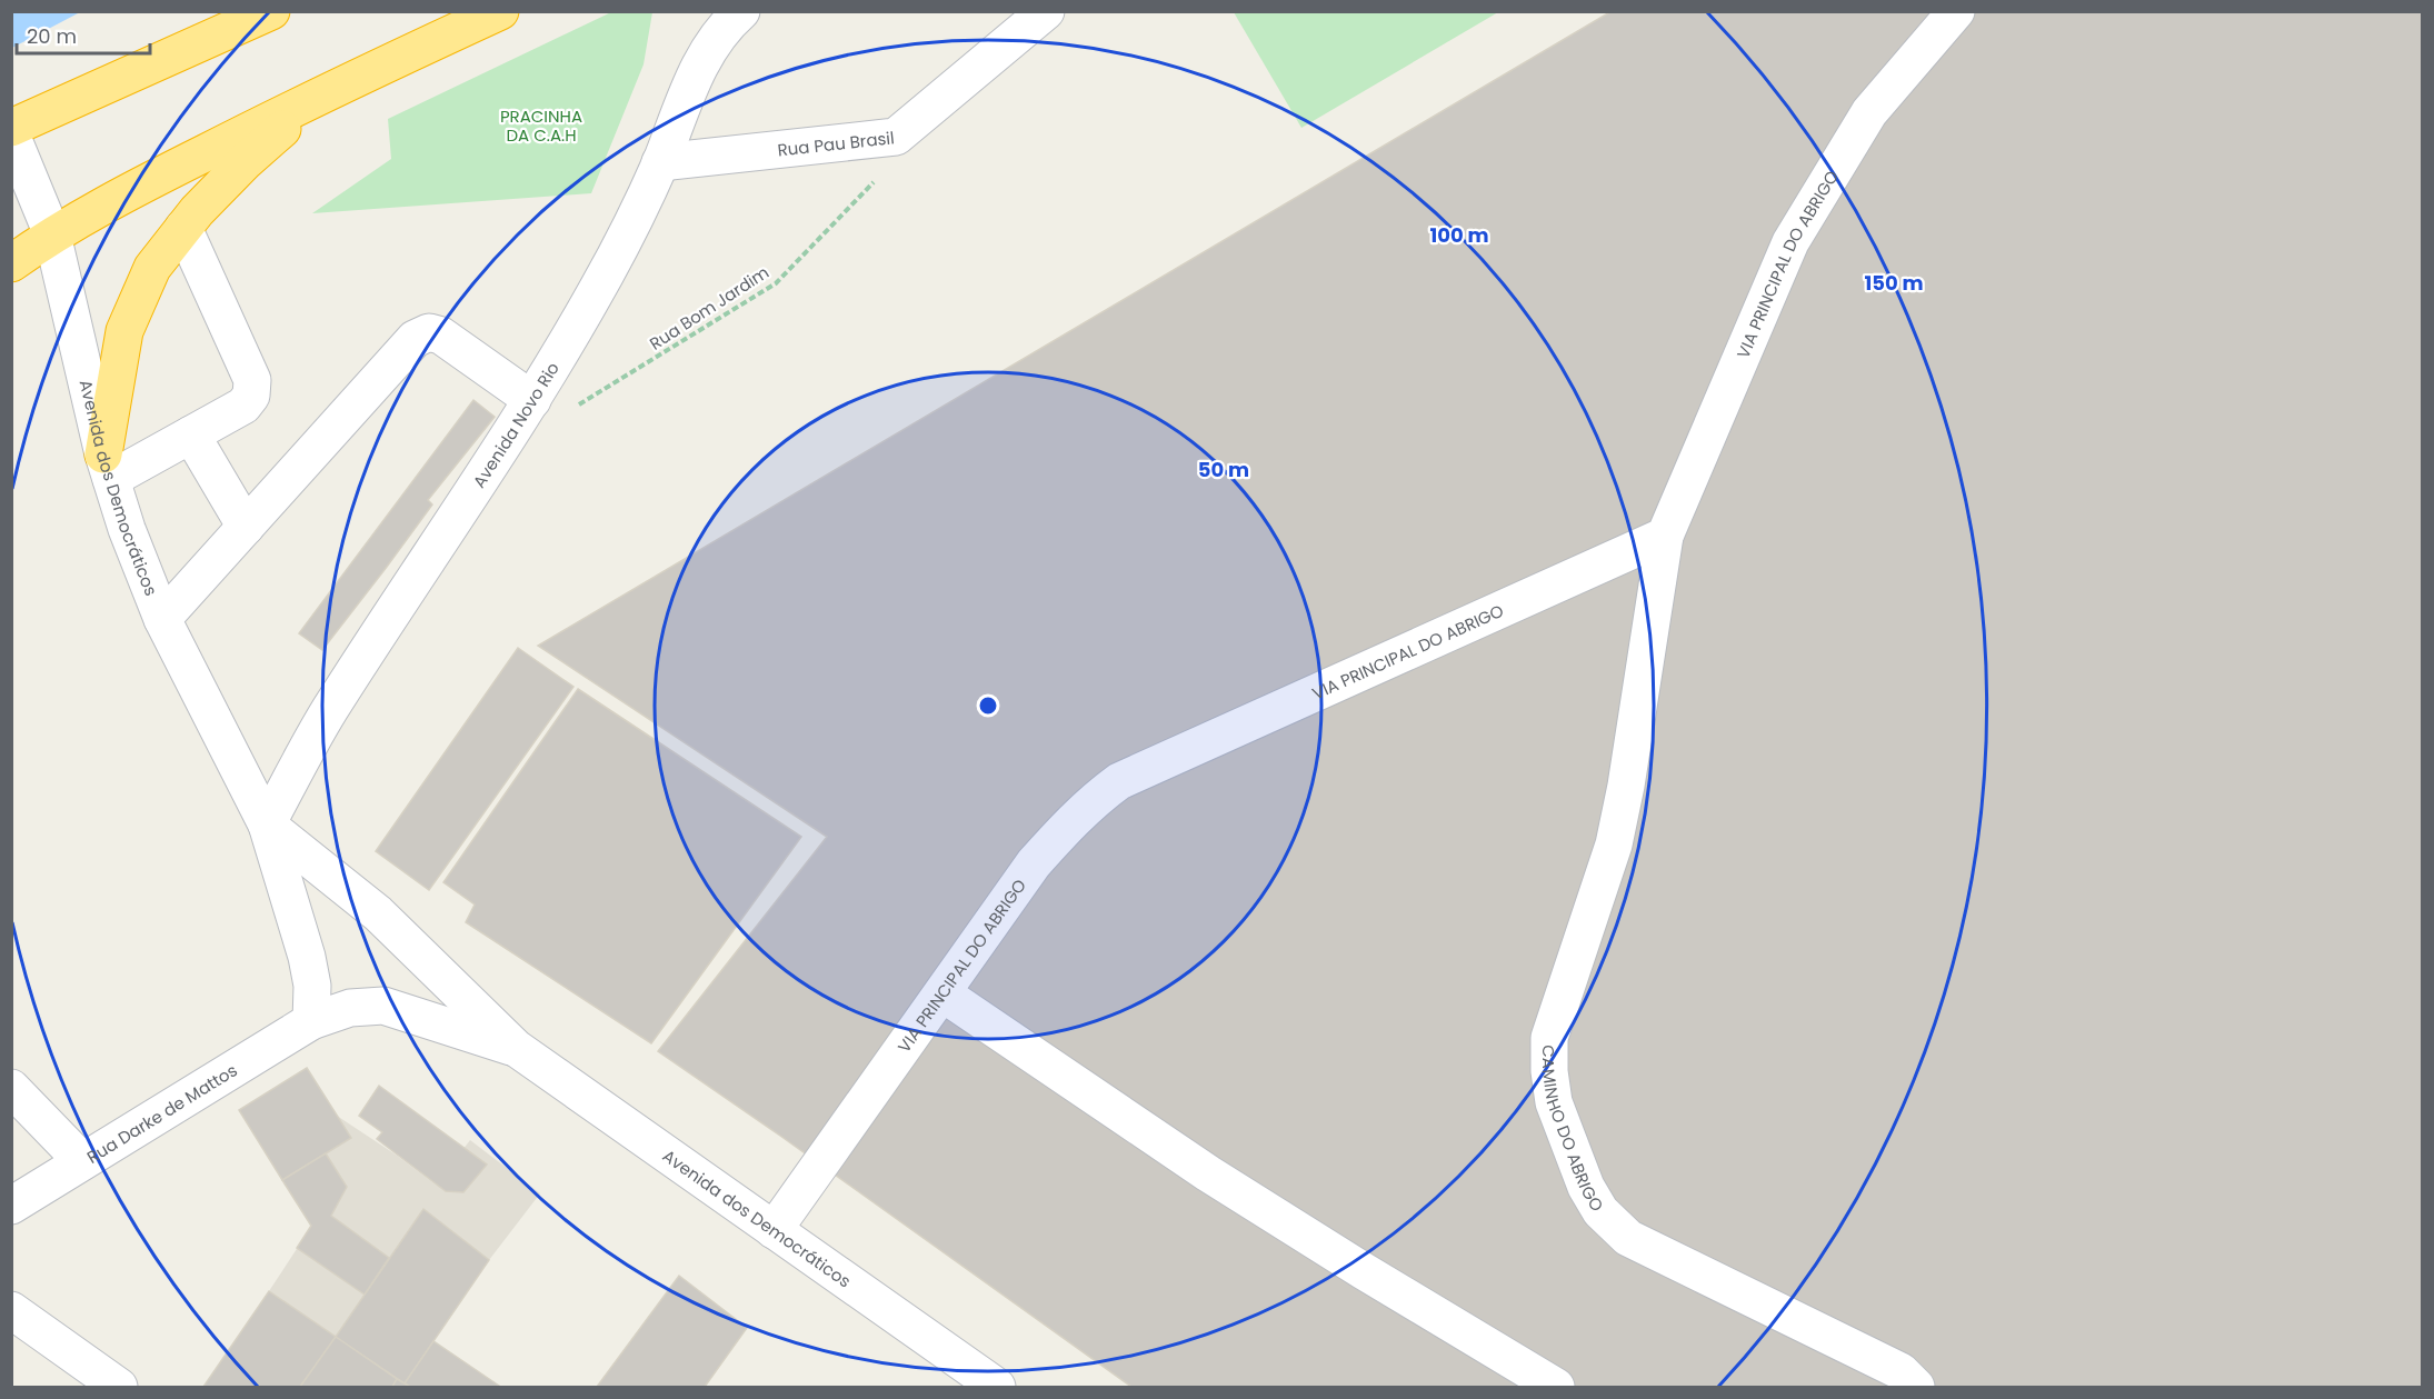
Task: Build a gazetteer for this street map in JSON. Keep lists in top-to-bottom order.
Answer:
{
  "streets": {
    "street": [
      "Rua Pau Brasil",
      "VIA PRINCIPAL DO ABRIGO",
      "Avenida Novo Rio",
      "Avenida dos Democráticos",
      "Rua Darke de Mattos",
      "CAMINHO DO ABRIGO"
    ],
    "path": ["Rua Bom Jardim"]
  },
  "crossings": [
    ["Rua Pau Brasil", "Rua Bom Jardim"],
    ["Rua Pau Brasil", "Avenida Novo Rio"],
    ["VIA PRINCIPAL DO ABRIGO", "Avenida dos Democráticos"],
    ["VIA PRINCIPAL DO ABRIGO", "CAMINHO DO ABRIGO"],
    ["Avenida Novo Rio", "Avenida dos Democráticos"],
    ["Avenida dos Democráticos", "Rua Darke de Mattos"]
  ],
  "parks": ["PRACINHA DA C.A.H"],
  "scale_bar": "20 m",
  "rings": ["100 m", "150 m", "50 m"]
}
